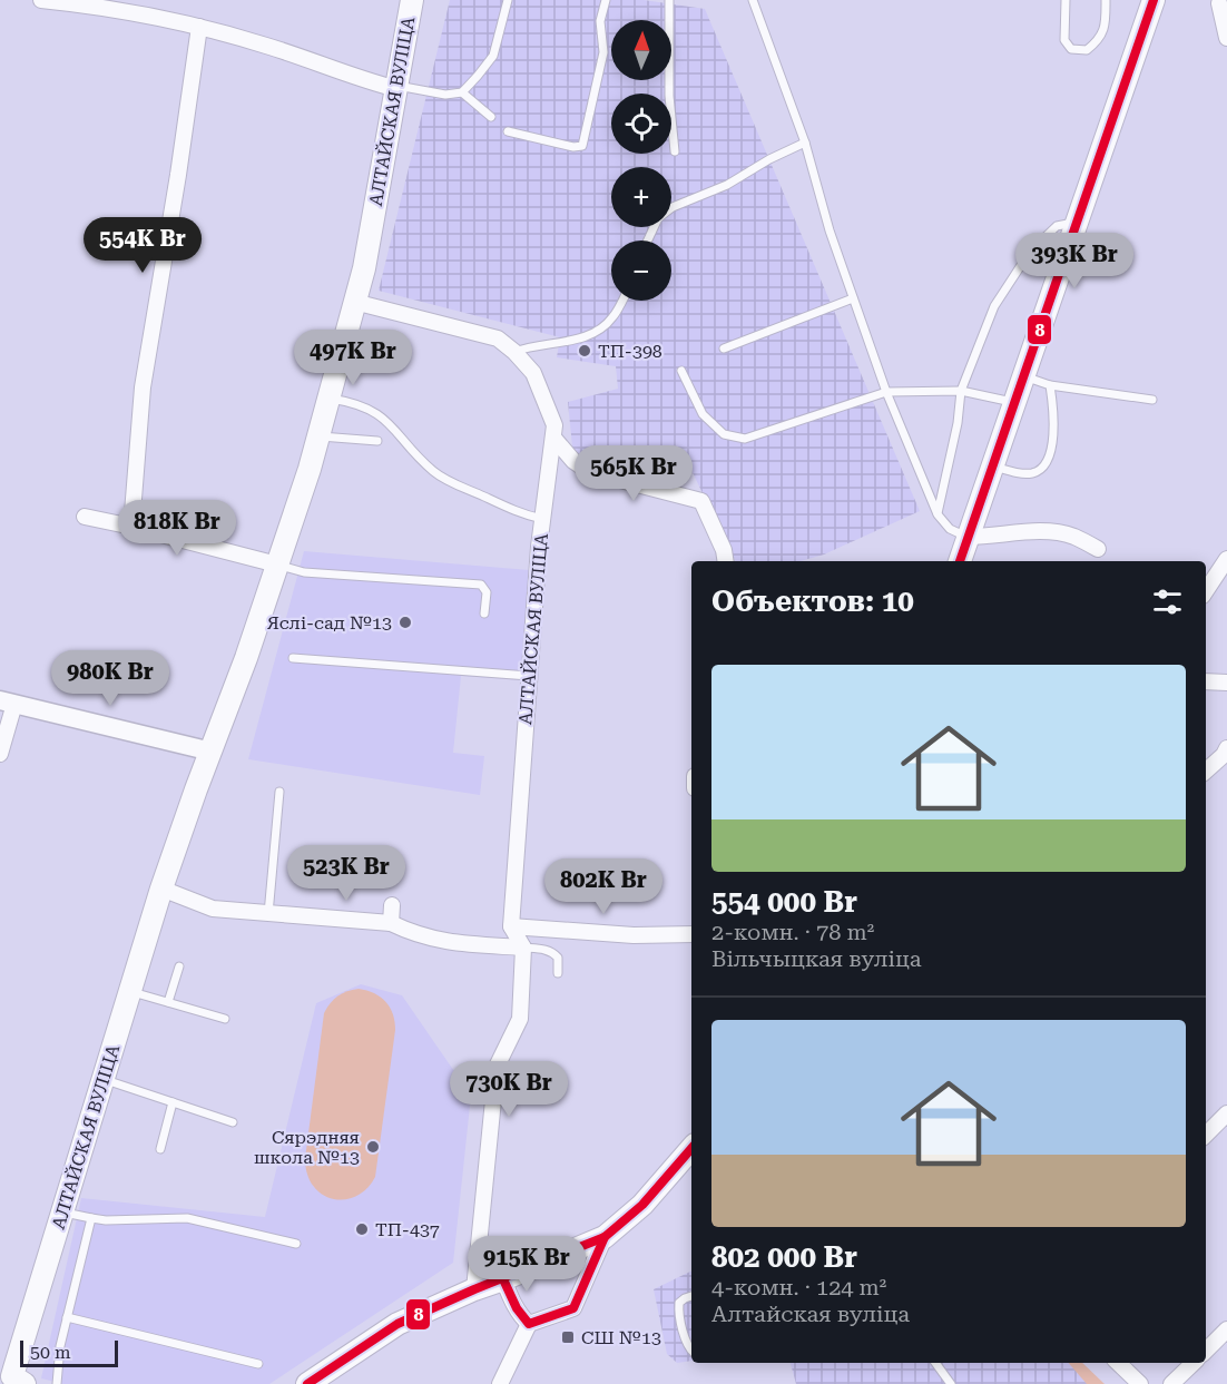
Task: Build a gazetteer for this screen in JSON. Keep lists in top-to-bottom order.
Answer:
{
  "streets": {
    "main road": ["АЛТАЙСКАЯ ВУЛІЦА"]
  },
  "places": {
    "other": [
      "ТП-398",
      "Яслі-сад №13",
      "Сярэдняя школа №13",
      "ТП-437"
    ],
    "transit": ["СШ №13"]
  },
  "lines": ["transit line 8"],
  "scale_bar": "50 m",
  "north": "top",
  "page": {
    "map_buttons": ["+", "−"],
    "price": [
      "554K Br",
      "393K Br",
      "497K Br",
      "565K Br",
      "818K Br",
      "980K Br",
      "523K Br",
      "802K Br",
      "730K Br",
      "915K Br"
    ],
    "heading": "Объектов: 10",
    "list": [
      {
        "name": "554 000 Br",
        "note": "2-комн. · 78 m² · Вільчыцкая вуліца"
      },
      {
        "name": "802 000 Br",
        "note": "4-комн. · 124 m² · Алтайская вуліца"
      }
    ],
    "scale": "50 m"
  }
}
